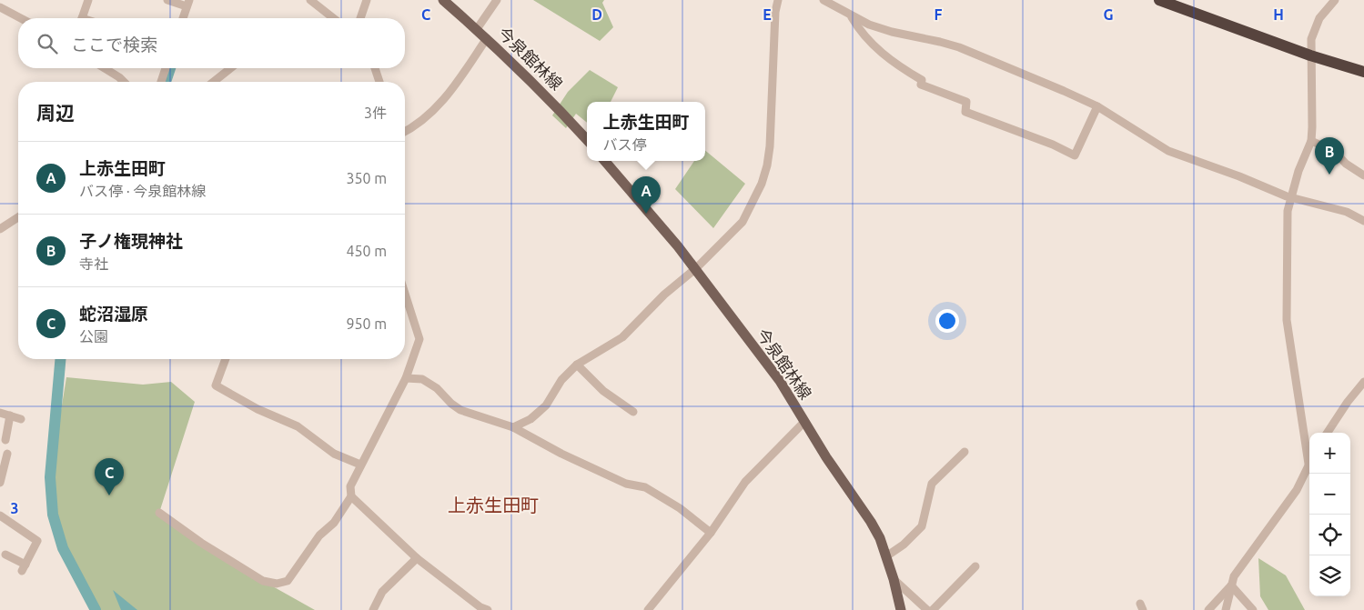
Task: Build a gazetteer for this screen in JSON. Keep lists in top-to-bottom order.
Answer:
{
  "streets": {
    "main road": ["今泉館林線"]
  },
  "districts": ["上赤生田町"],
  "page": {
    "search": "ここで検索",
    "heading": ["周辺", "3件"],
    "popup": ["上赤生田町", "バス停"],
    "pins": ["B", "A", "C"],
    "list": [
      {
        "mark": "A",
        "name": "上赤生田町",
        "note": "バス停 · 今泉館林線",
        "value": "350 m"
      },
      {
        "mark": "B",
        "name": "子ノ権現神社",
        "note": "寺社",
        "value": "450 m"
      },
      {
        "mark": "C",
        "name": "蛇沼湿原",
        "note": "公園",
        "value": "950 m"
      }
    ],
    "map_buttons": ["+", "−"]
  },
  "grid": {
    "columns": [
      "C",
      "D",
      "E",
      "F",
      "G",
      "H"
    ],
    "rows": ["3"]
  }
}
